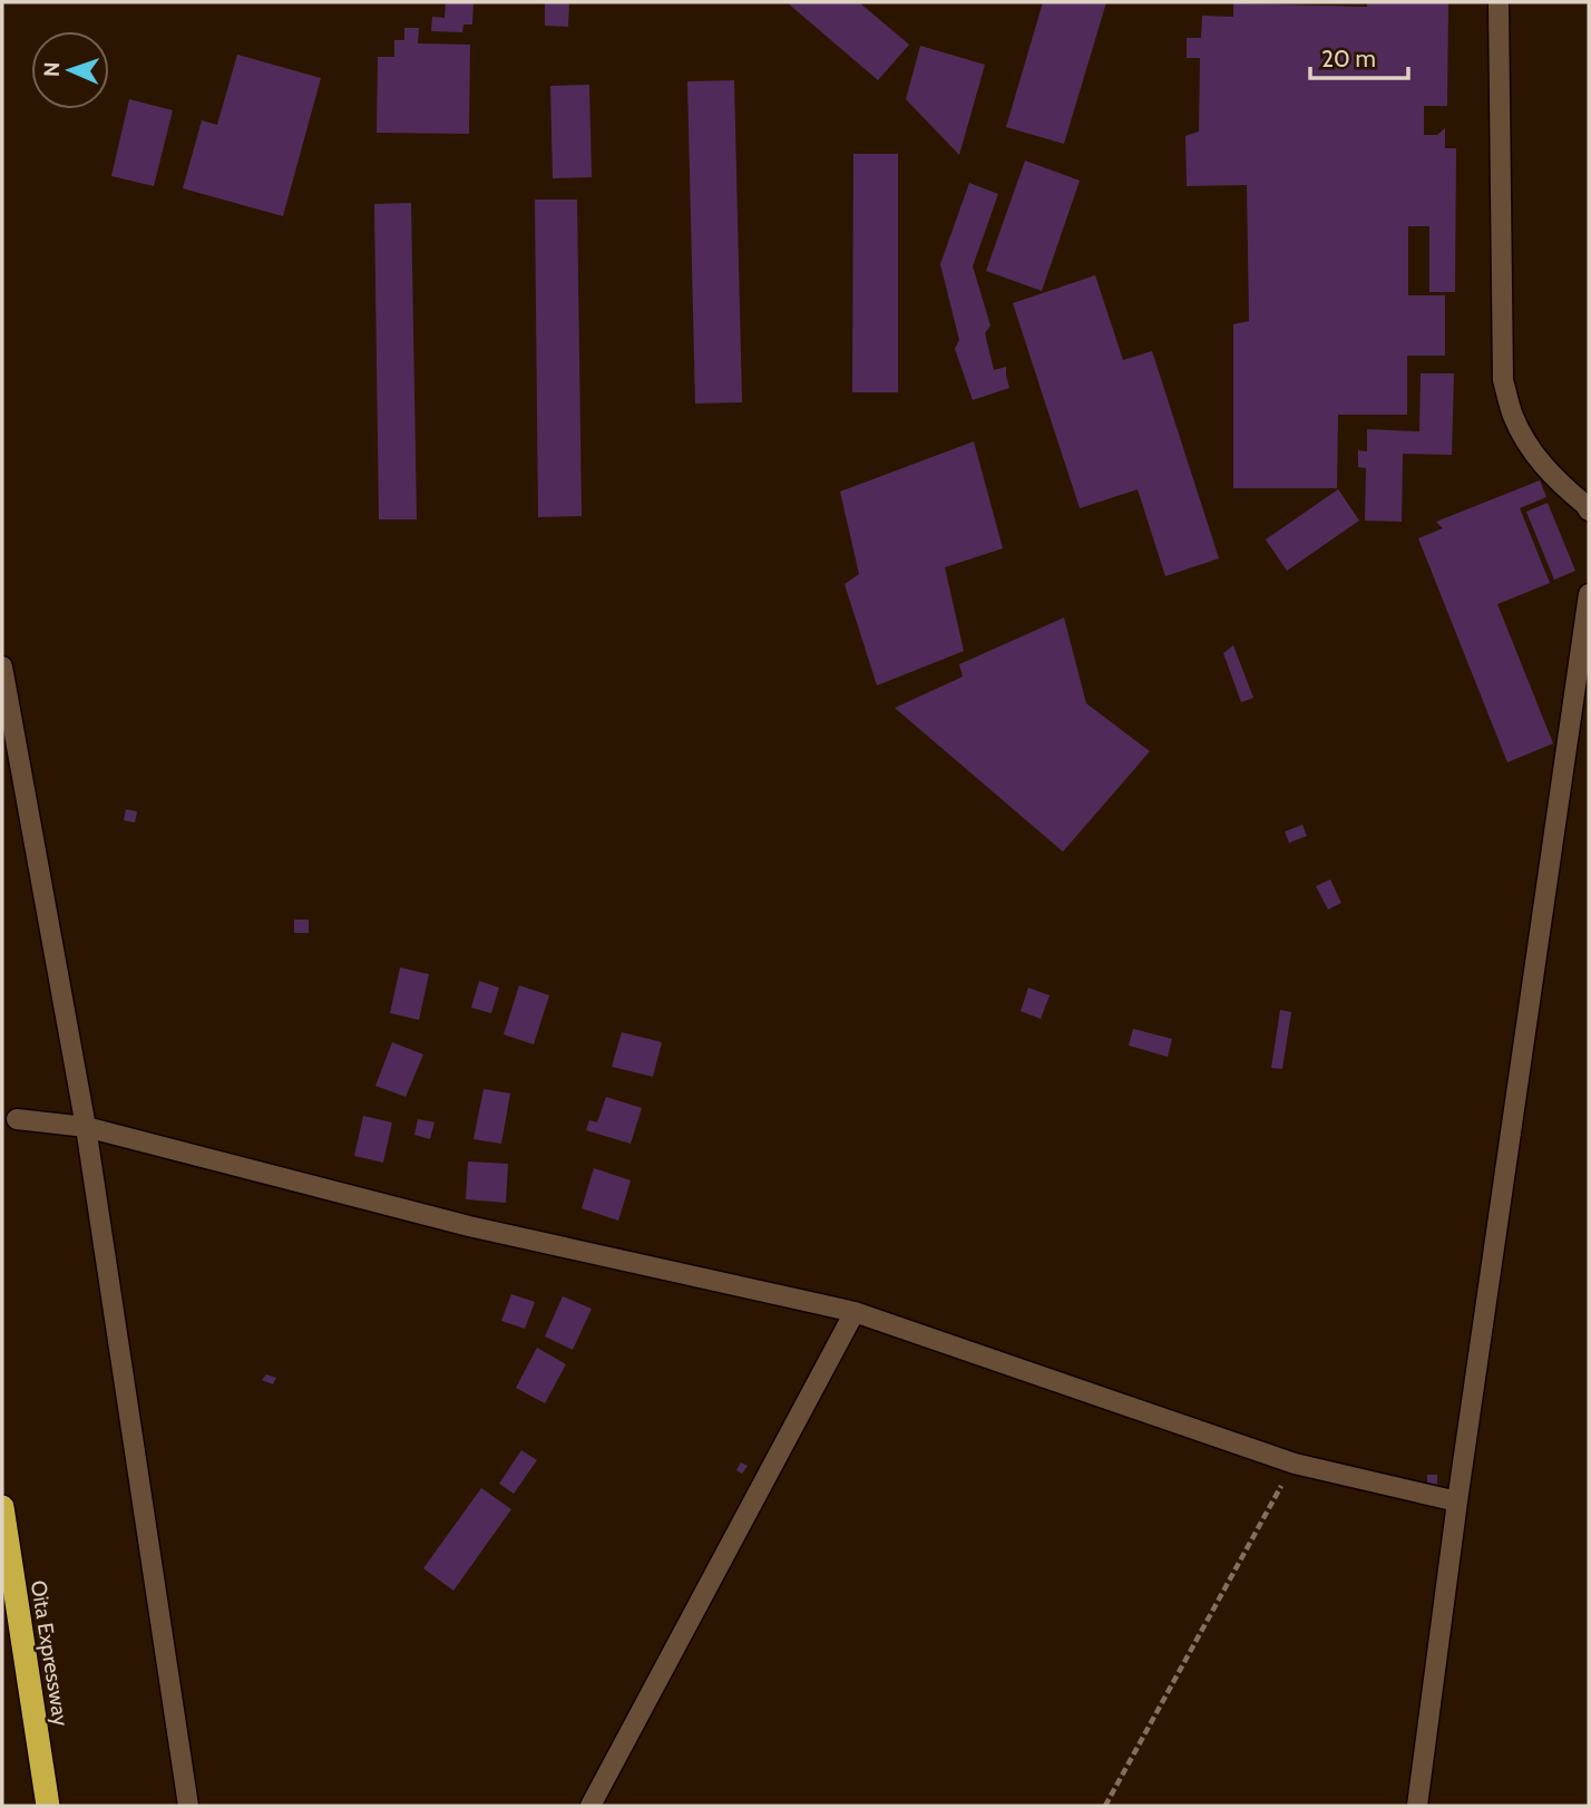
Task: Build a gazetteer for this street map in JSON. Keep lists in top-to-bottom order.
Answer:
{
  "streets": {
    "highway": ["Oita Expressway"]
  },
  "scale_bar": "20 m",
  "north": "left"
}
